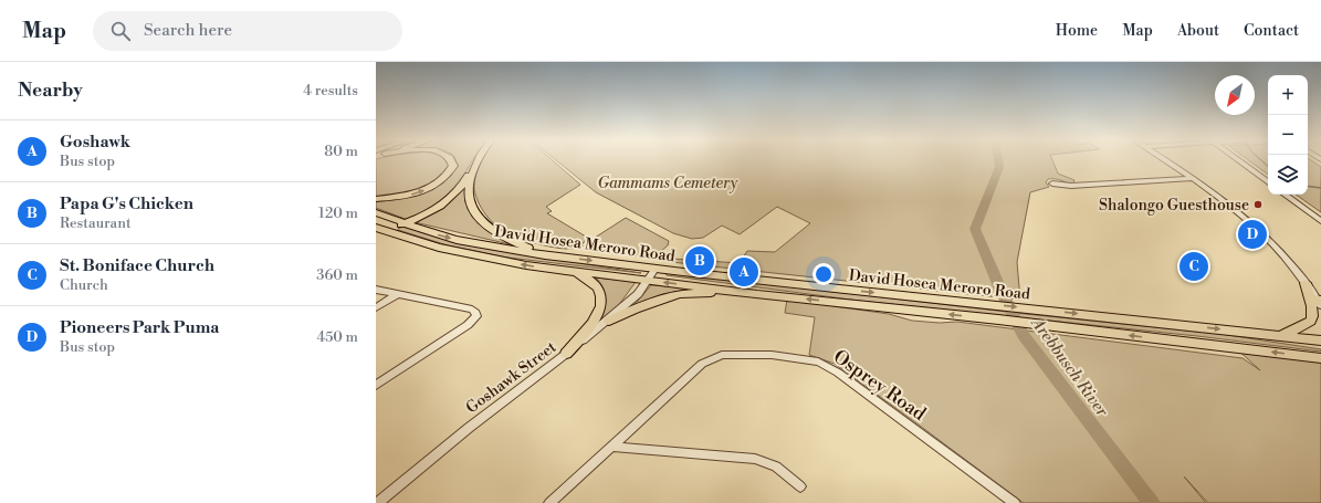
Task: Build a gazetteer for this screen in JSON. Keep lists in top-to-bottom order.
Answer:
{
  "streets": {
    "main road": ["David Hosea Meroro Road"],
    "street": ["Goshawk Street", "Osprey Road"]
  },
  "crossings": [
    ["David Hosea Meroro Road", "Goshawk Street"]
  ],
  "water": ["Arebbusch River"],
  "parks": ["Gammams Cemetery"],
  "places": ["Shalongo Guesthouse"],
  "north": "bottom left",
  "page": {
    "header": "Map",
    "search": "Search here",
    "nav": [
      "Home",
      "Map",
      "About",
      "Contact"
    ],
    "heading": ["Nearby", "4 results"],
    "map_buttons": ["+", "−"],
    "list": [
      {
        "mark": "A",
        "name": "Goshawk",
        "note": "Bus stop",
        "value": "80 m"
      },
      {
        "mark": "B",
        "name": "Papa G's Chicken",
        "note": "Restaurant",
        "value": "120 m"
      },
      {
        "mark": "C",
        "name": "St. Boniface Church",
        "note": "Church",
        "value": "360 m"
      },
      {
        "mark": "D",
        "name": "Pioneers Park Puma",
        "note": "Bus stop",
        "value": "450 m"
      }
    ],
    "pins": [
      "D",
      "B",
      "C",
      "A"
    ]
  }
}
